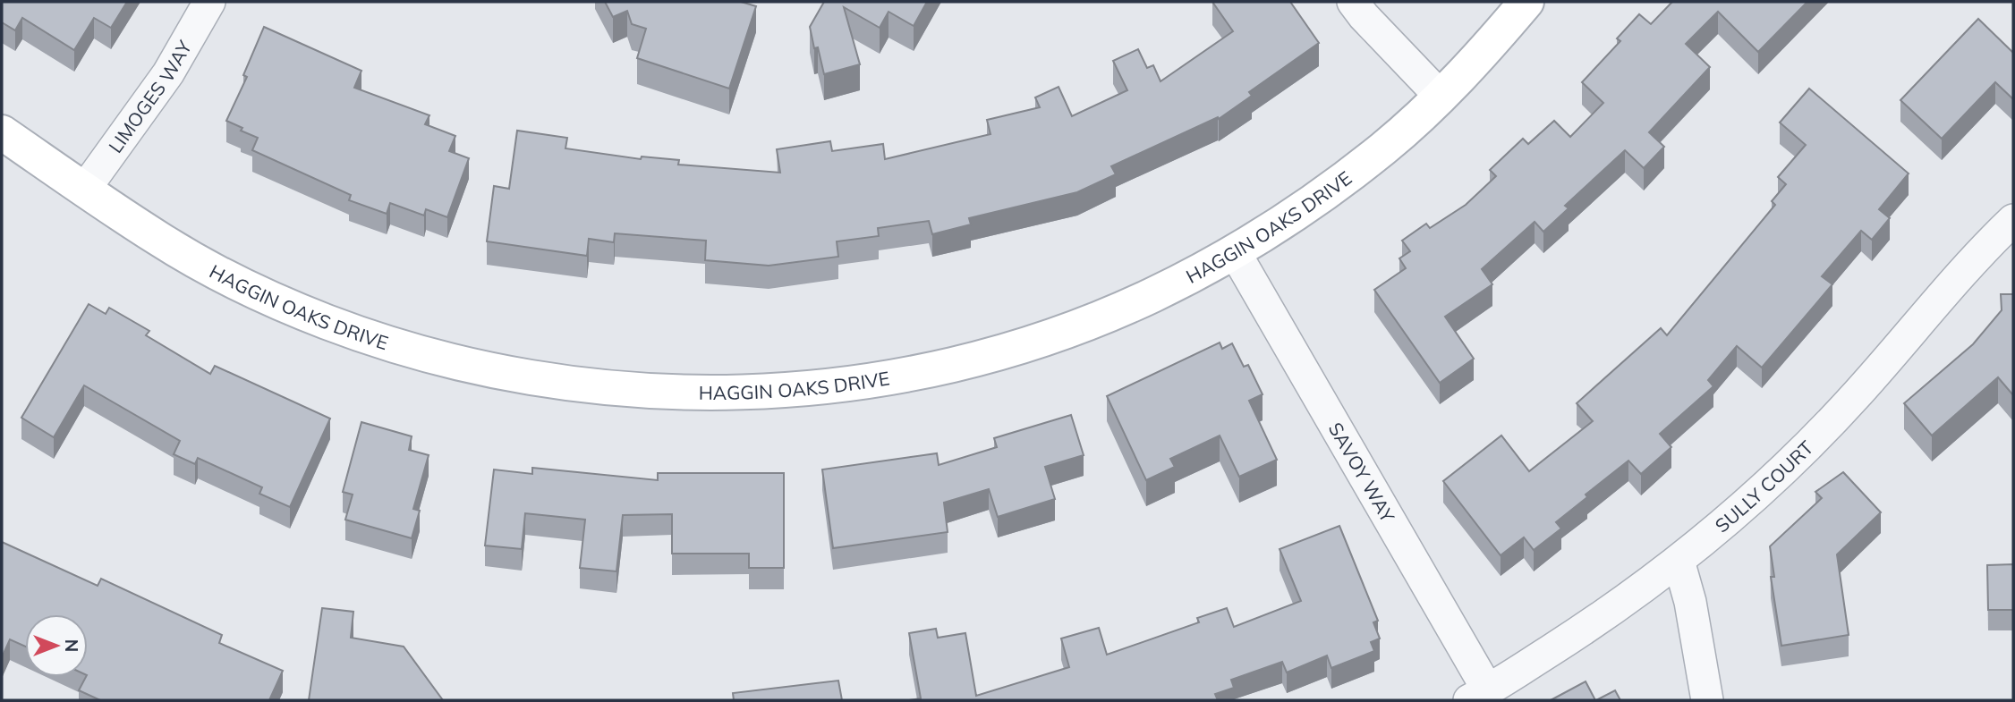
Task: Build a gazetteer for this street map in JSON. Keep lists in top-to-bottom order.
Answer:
{
  "streets": {
    "street": [
      "LIMOGES WAY",
      "HAGGIN OAKS DRIVE",
      "SAVOY WAY",
      "SULLY COURT"
    ]
  },
  "crossings": [
    ["LIMOGES WAY", "HAGGIN OAKS DRIVE"],
    ["HAGGIN OAKS DRIVE", "SAVOY WAY"],
    ["SAVOY WAY", "SULLY COURT"]
  ],
  "north": "right"
}
